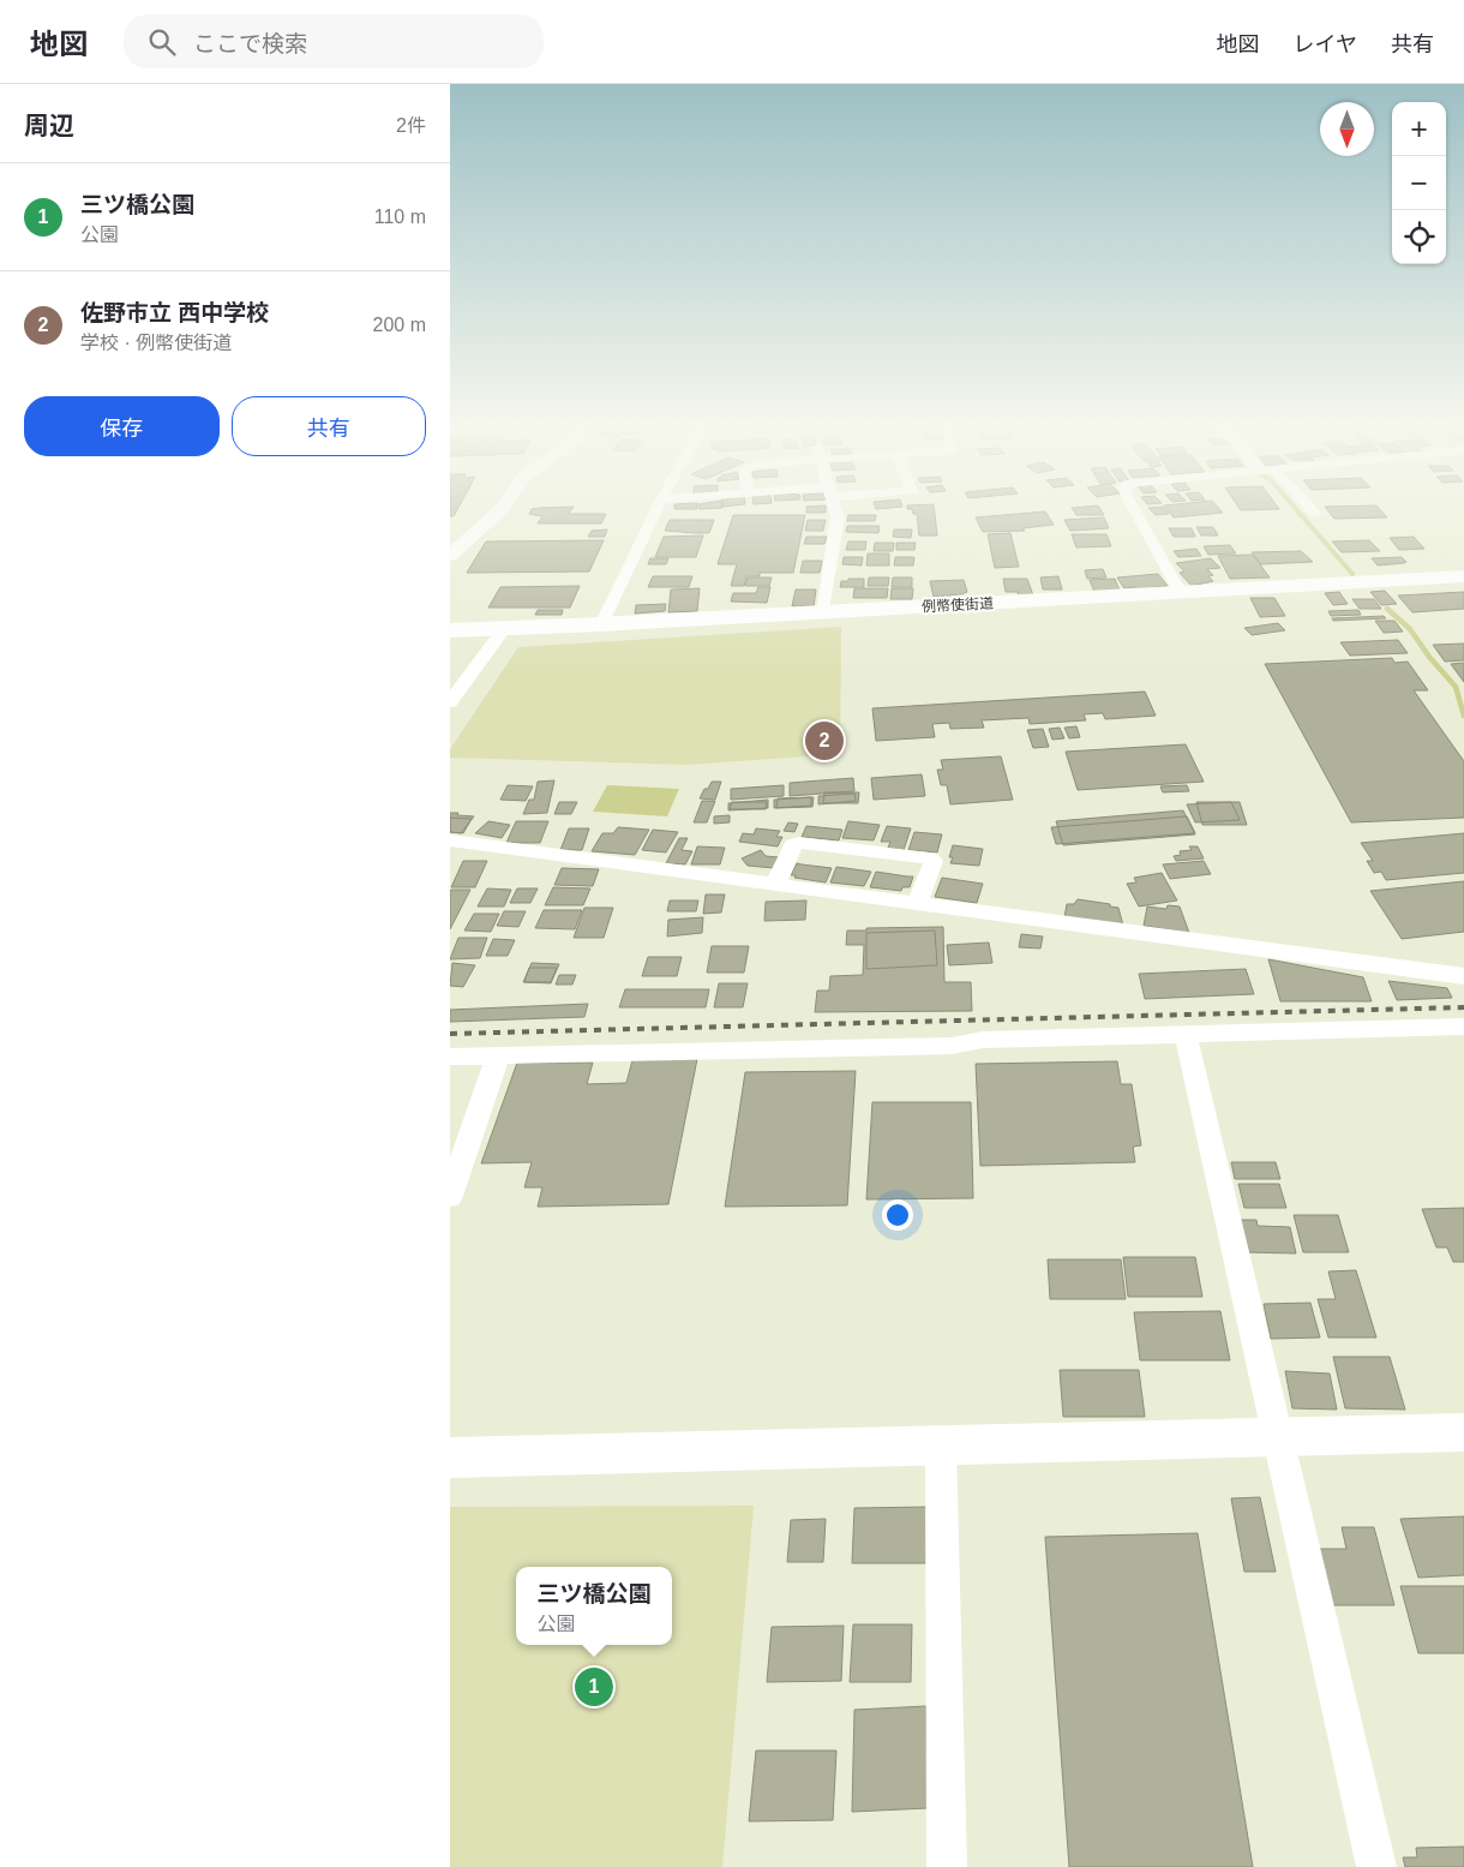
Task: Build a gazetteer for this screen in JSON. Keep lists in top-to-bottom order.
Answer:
{
  "streets": {
    "main road": ["例幣使街道"]
  },
  "north": "bottom",
  "page": {
    "header": "地図",
    "search": "ここで検索",
    "nav": ["地図", "レイヤ", "共有"],
    "heading": ["周辺", "2件"],
    "map_buttons": ["+", "−"],
    "list": [
      {
        "mark": "1",
        "name": "三ツ橋公園",
        "note": "公園",
        "value": "110 m"
      },
      {
        "mark": "2",
        "name": "佐野市立 西中学校",
        "note": "学校 · 例幣使街道",
        "value": "200 m"
      }
    ],
    "buttons": ["保存", "共有"],
    "pins": ["2", "1"],
    "popup": ["三ツ橋公園", "公園"]
  }
}
